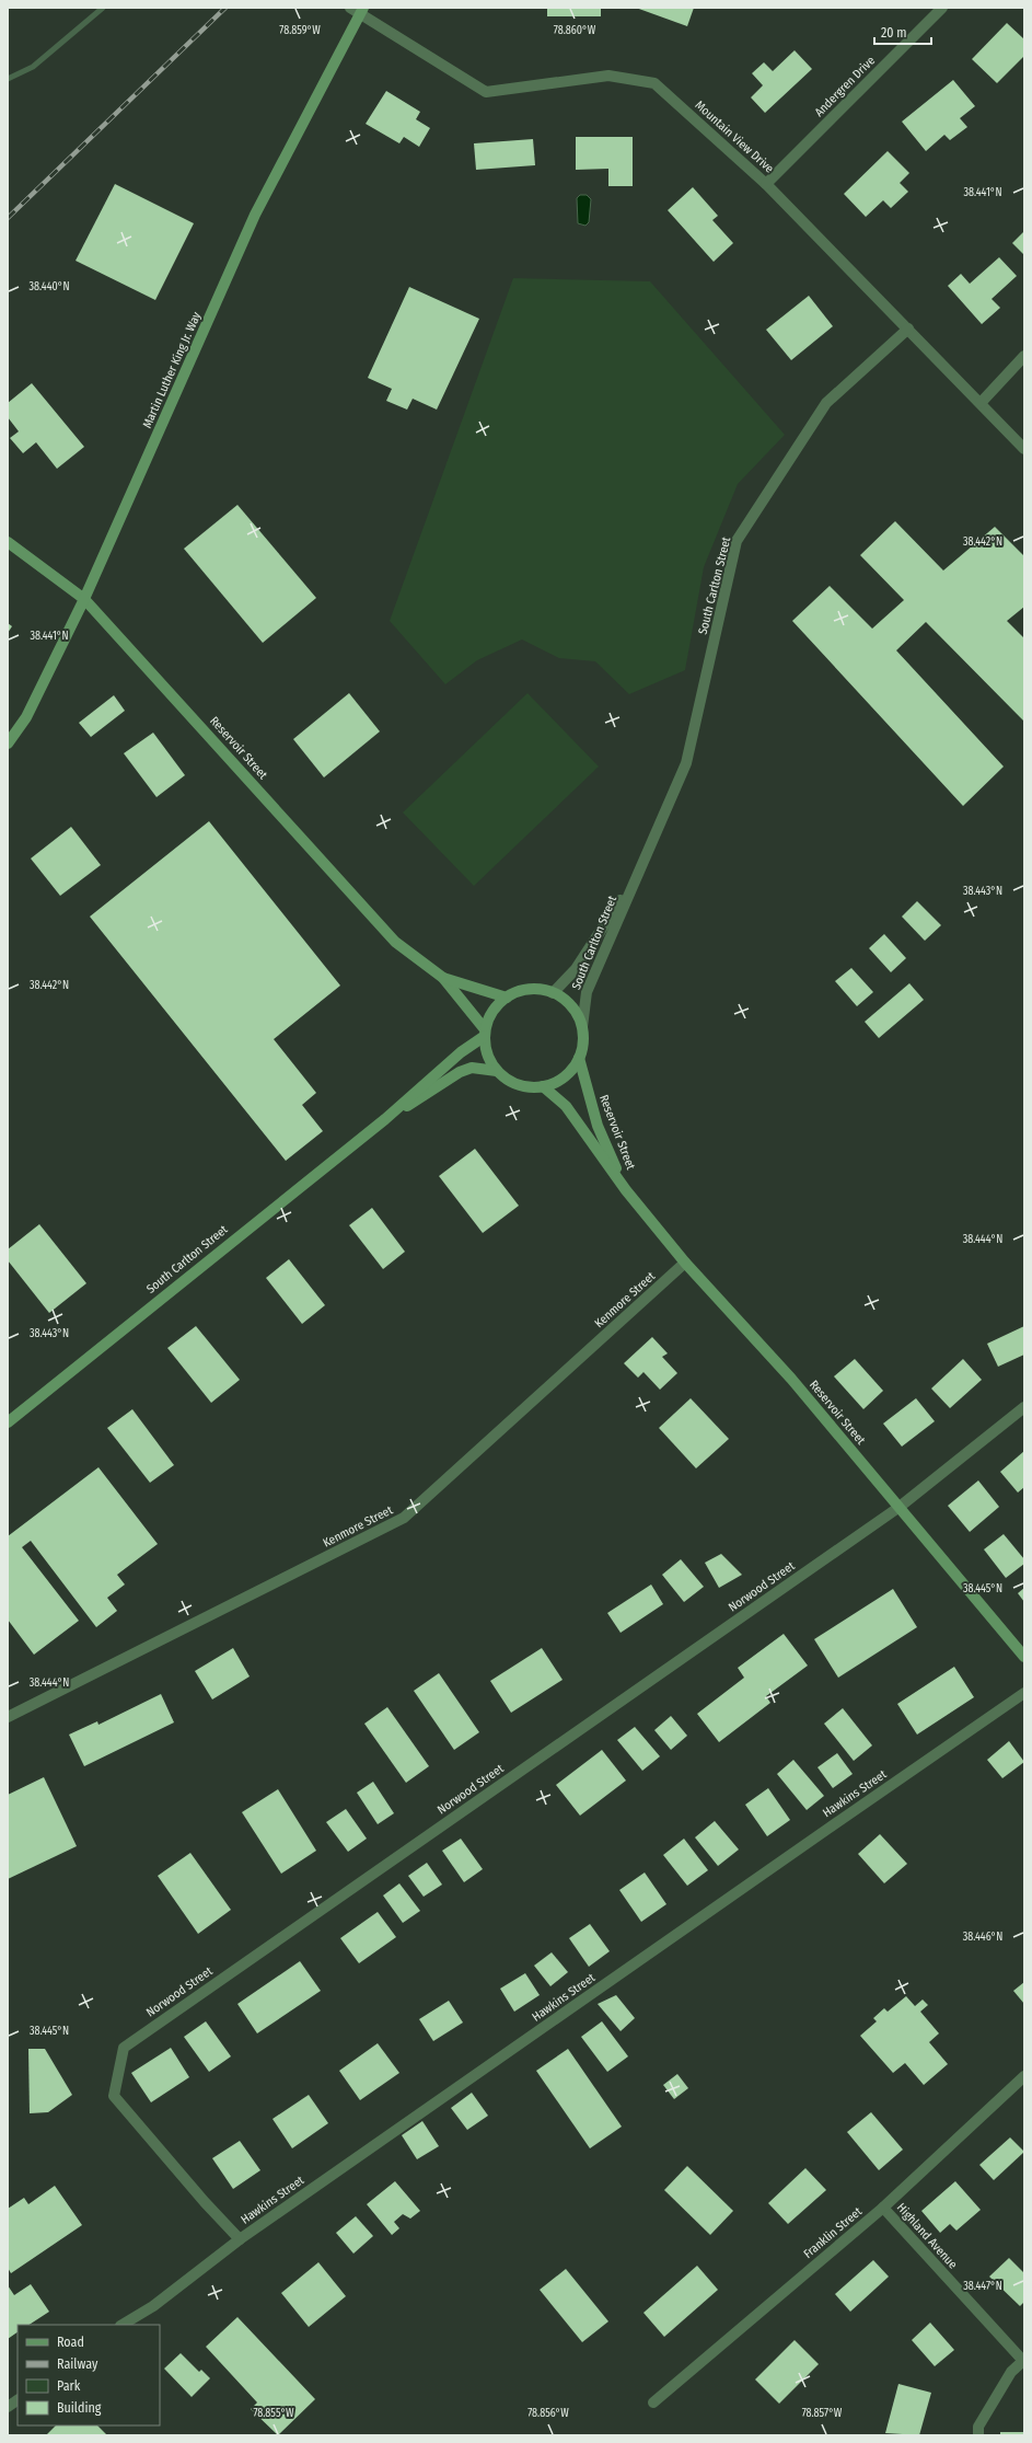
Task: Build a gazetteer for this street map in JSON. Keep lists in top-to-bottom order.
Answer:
{
  "streets": {
    "main road": ["Martin Luther King Jr. Way", "South Carlton Street", "Reservoir Street"],
    "street": [
      "Andergren Drive",
      "Mountain View Drive",
      "Kenmore Street",
      "Norwood Street",
      "Hawkins Street",
      "Franklin Street",
      "Highland Avenue"
    ]
  },
  "crossings": [
    ["Andergren Drive", "Mountain View Drive"],
    ["Mountain View Drive", "Martin Luther King Jr. Way"],
    ["Mountain View Drive", "South Carlton Street"],
    ["Martin Luther King Jr. Way", "Reservoir Street"],
    ["South Carlton Street", "Reservoir Street"],
    ["Reservoir Street", "Kenmore Street"],
    ["Reservoir Street", "Norwood Street"],
    ["Norwood Street", "Hawkins Street"],
    ["Franklin Street", "Highland Avenue"]
  ],
  "legend": [
    "Road",
    "Railway",
    "Park",
    "Building"
  ],
  "scale_bar": "20 m",
  "coordinates": [
    "78.859°W",
    "78.860°W",
    "38.441°N",
    "38.440°N",
    "38.442°N",
    "38.443°N",
    "38.444°N",
    "38.445°N",
    "38.446°N",
    "38.447°N",
    "78.855°W",
    "78.856°W",
    "78.857°W"
  ]
}
